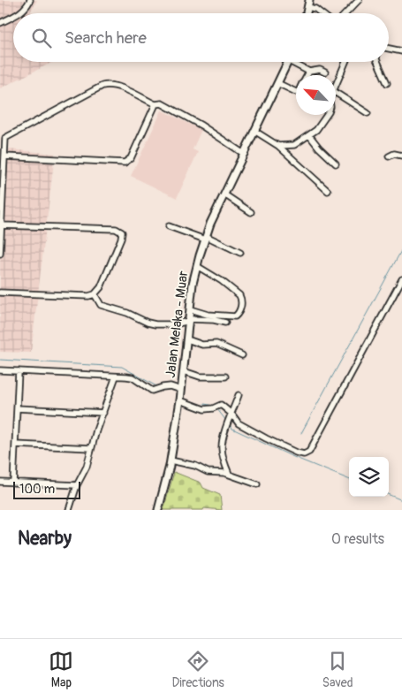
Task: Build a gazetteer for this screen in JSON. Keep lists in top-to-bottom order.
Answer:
{
  "streets": {
    "main road": ["Jalan Melaka - Muar"]
  },
  "scale_bar": "100 m",
  "north": "top left",
  "page": {
    "search": "Search here",
    "scale": "100 m",
    "heading": ["Nearby", "0 results"],
    "nav": ["Map", "Directions", "Saved"]
  }
}
